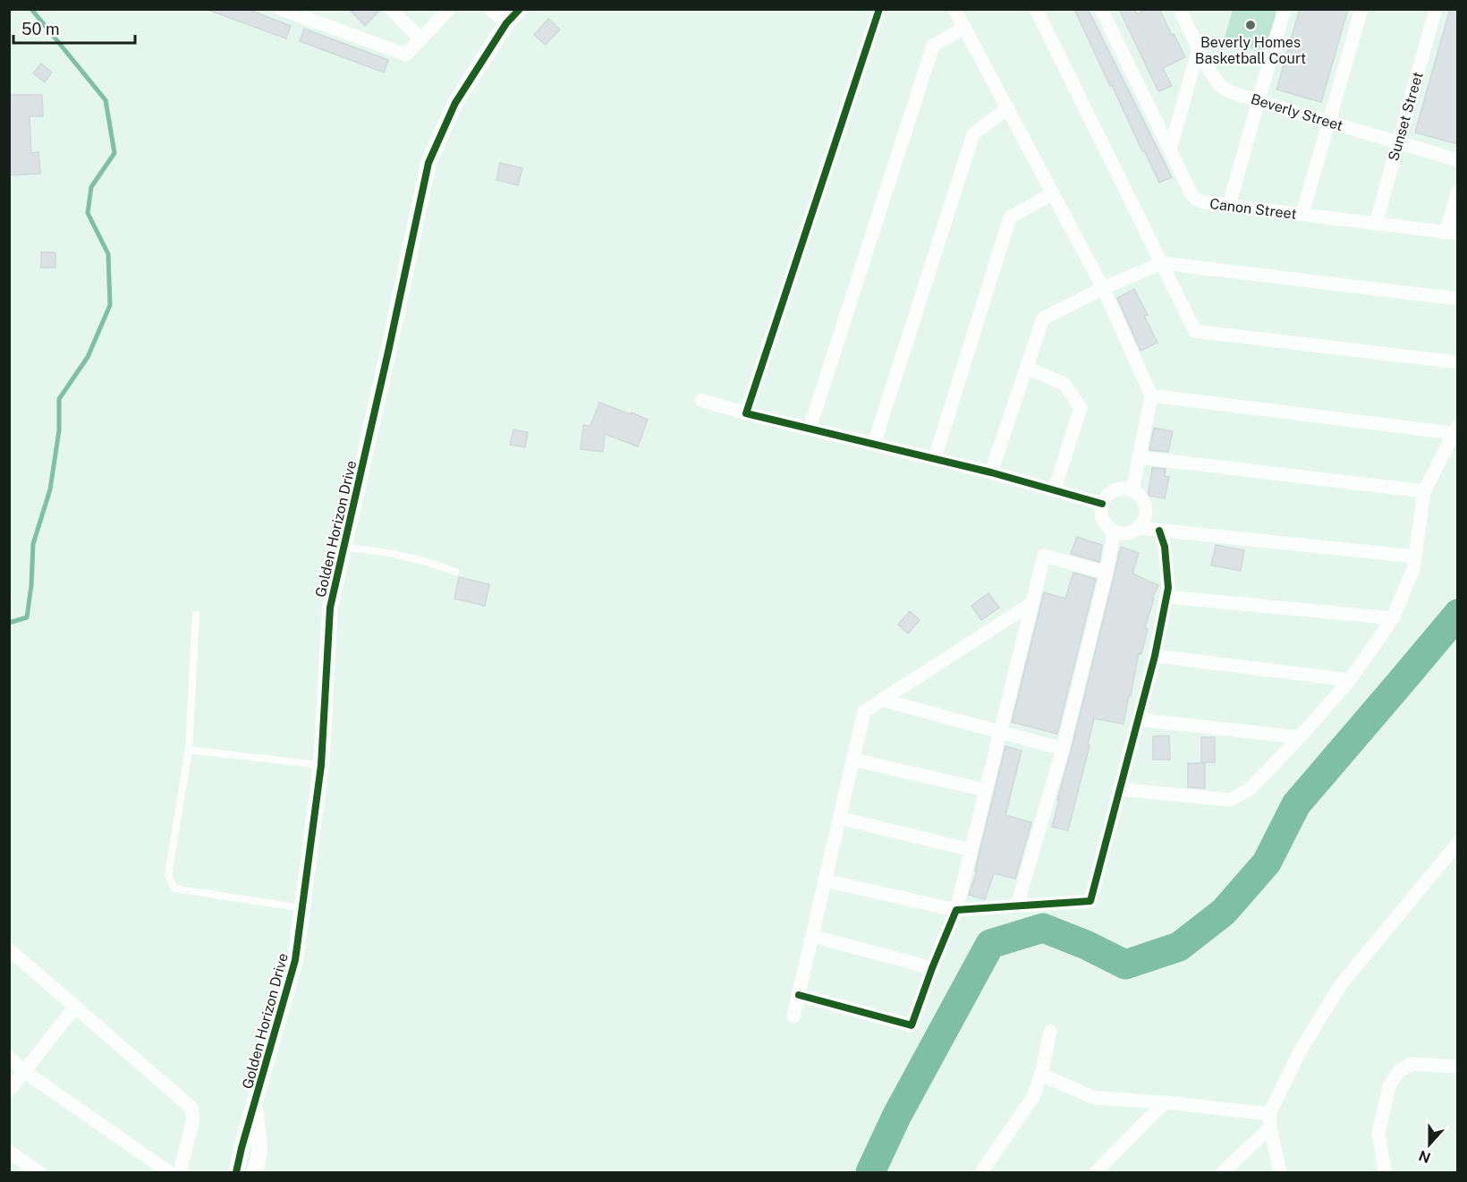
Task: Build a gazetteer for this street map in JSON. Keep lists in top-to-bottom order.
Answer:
{
  "streets": {
    "street": [
      "Beverly Street",
      "Sunset Street",
      "Canon Street",
      "Golden Horizon Drive"
    ]
  },
  "crossings": [
    ["Beverly Street", "Sunset Street"],
    ["Sunset Street", "Canon Street"]
  ],
  "places": ["Beverly Homes Basketball Court"],
  "scale_bar": "50 m",
  "north": "bottom"
}
